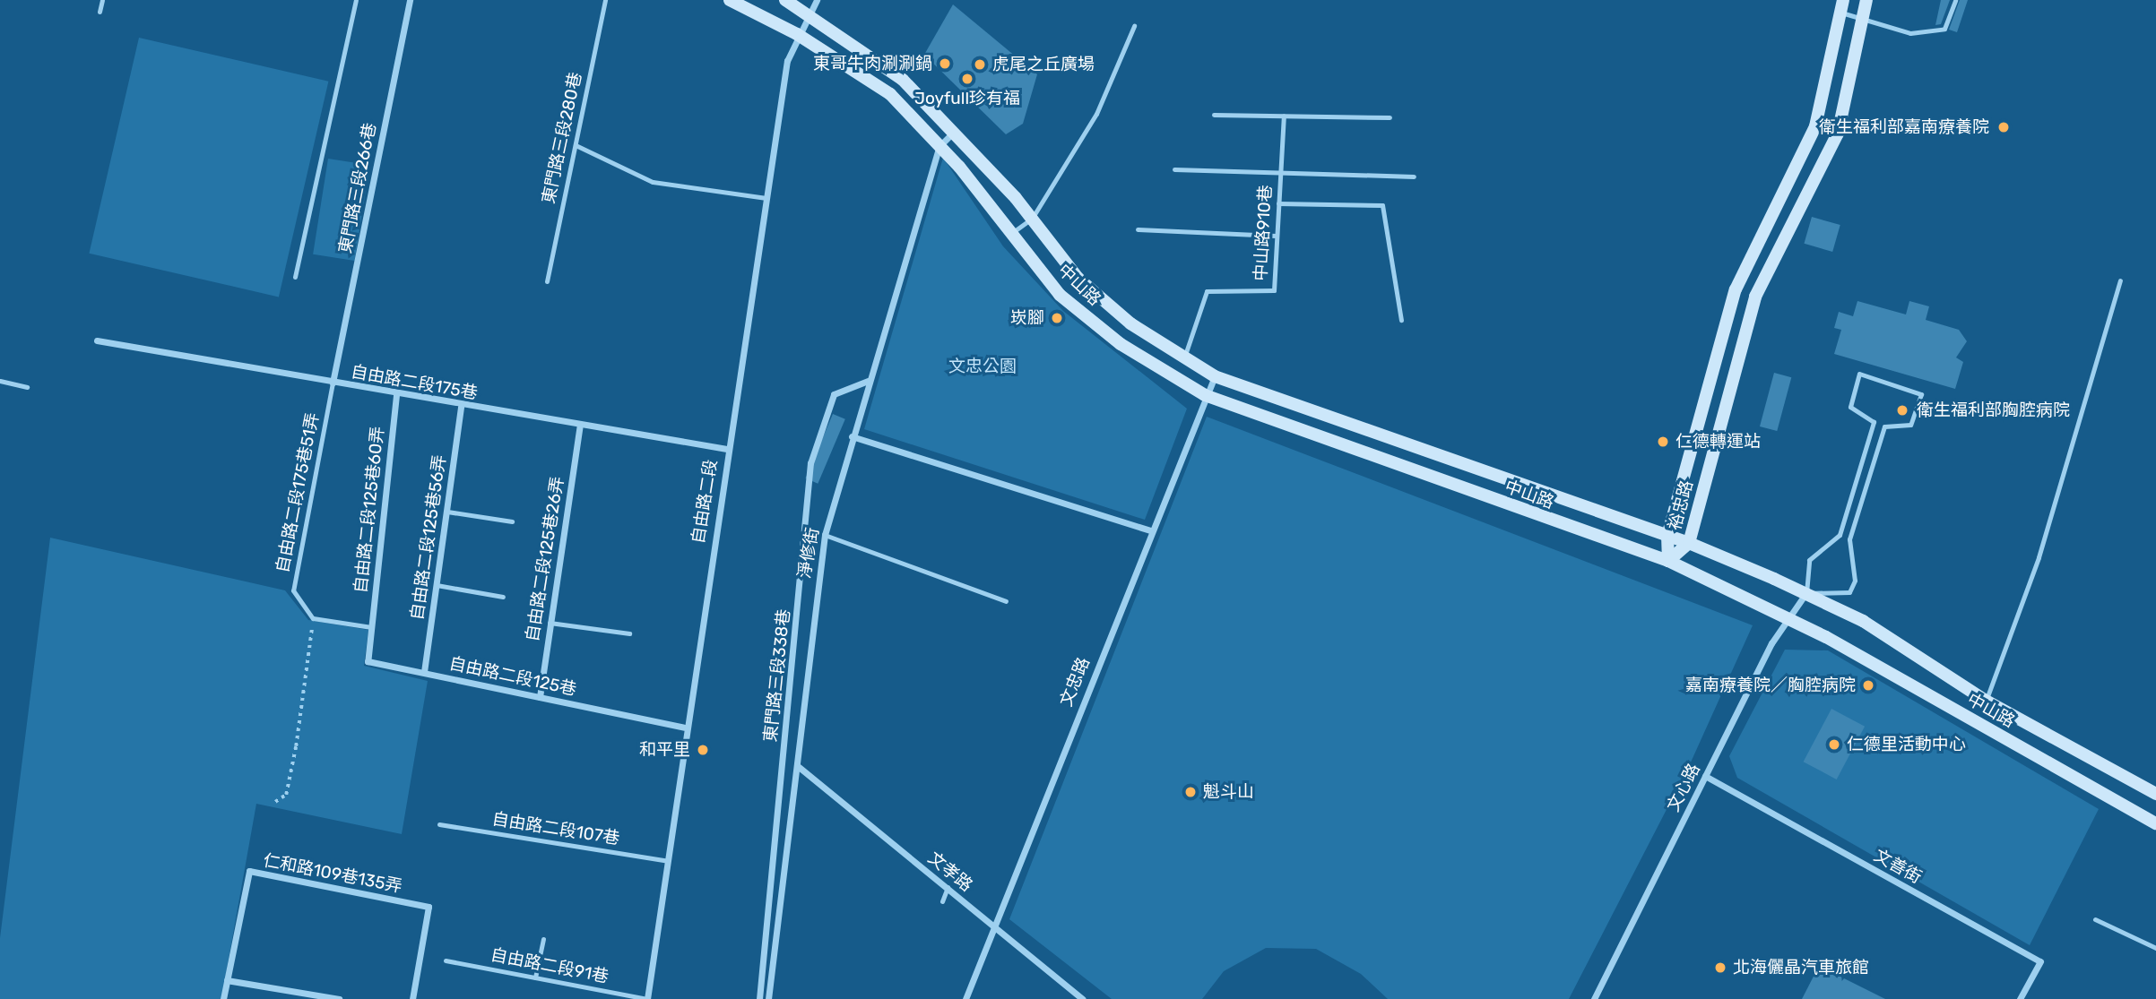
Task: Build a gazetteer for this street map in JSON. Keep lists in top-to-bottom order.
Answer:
{
  "streets": {
    "main road": ["中山路", "裕忠路"],
    "street": [
      "東門路三段266巷",
      "自由路二段175巷",
      "自由路二段",
      "自由路二段125巷60弄",
      "自由路二段125巷56弄",
      "淨修街",
      "自由路二段125巷26弄",
      "東門路三段338巷",
      "自由路二段125巷",
      "文忠路",
      "文心路",
      "文善街",
      "文孝路",
      "仁和路109巷135弄"
    ],
    "lane": [
      "東門路三段280巷",
      "中山路910巷",
      "自由路二段175巷51弄",
      "自由路二段107巷",
      "自由路二段91巷"
    ]
  },
  "crossings": [
    ["東門路三段266巷", "自由路二段175巷"],
    ["東門路三段266巷", "自由路二段175巷51弄"],
    ["中山路910巷", "中山路"],
    ["中山路", "自由路二段"],
    ["中山路", "裕忠路"],
    ["中山路", "淨修街"],
    ["中山路", "文忠路"],
    ["中山路", "文心路"],
    ["自由路二段175巷", "自由路二段175巷51弄"],
    ["自由路二段175巷", "自由路二段"],
    ["自由路二段175巷", "自由路二段125巷60弄"],
    ["自由路二段175巷", "自由路二段125巷56弄"],
    ["自由路二段175巷", "自由路二段125巷26弄"],
    ["自由路二段", "自由路二段125巷"],
    ["自由路二段", "自由路二段107巷"],
    ["自由路二段", "自由路二段91巷"],
    ["自由路二段125巷60弄", "自由路二段125巷"],
    ["自由路二段125巷56弄", "自由路二段125巷"],
    ["淨修街", "東門路三段338巷"],
    ["淨修街", "文孝路"],
    ["自由路二段125巷26弄", "自由路二段125巷"],
    ["文忠路", "文孝路"],
    ["文心路", "文善街"]
  ],
  "parks": ["文忠公園"],
  "places": [
    "東哥牛肉涮涮鍋",
    "虎尾之丘廣場",
    "Joyfull珍有福",
    "衛生福利部嘉南療養院",
    "崁腳",
    "衛生福利部胸腔病院",
    "仁德轉運站",
    "嘉南療養院／胸腔病院",
    "仁德里活動中心",
    "和平里",
    "魁斗山",
    "北海儷晶汽車旅館"
  ]
}
